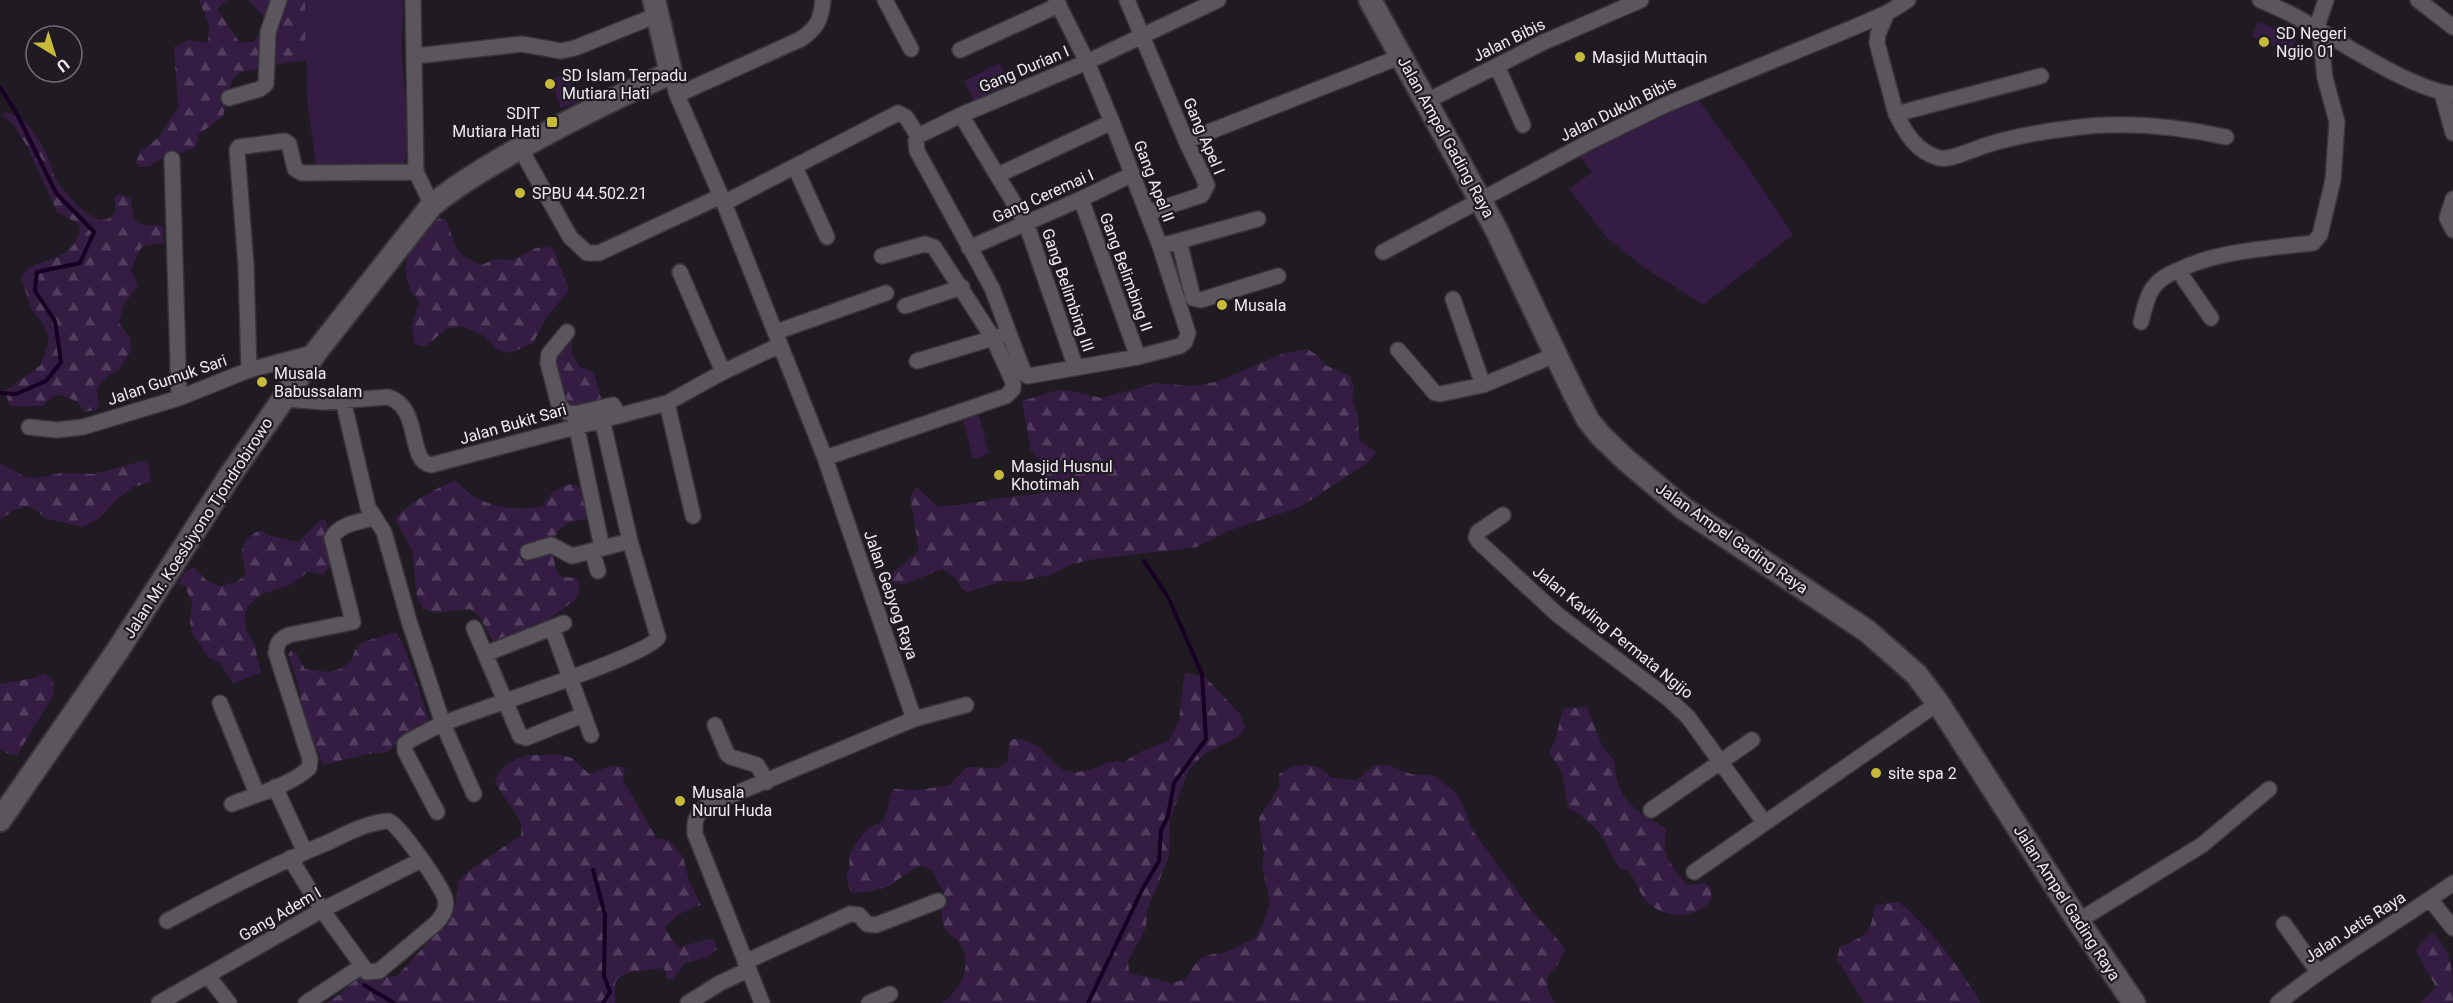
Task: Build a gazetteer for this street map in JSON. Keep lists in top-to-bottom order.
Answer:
{
  "streets": {
    "main road": ["Jalan Ampel Gading Raya", "Jalan Mr. Koesbiyono Tjondrobirowo"],
    "street": [
      "Jalan Bibis",
      "Gang Durian I",
      "Jalan Dukuh Bibis",
      "Gang Apel I",
      "Gang Apel II",
      "Gang Ceremai I",
      "Gang Belimbing II",
      "Gang Belimbing III",
      "Jalan Gumuk Sari",
      "Jalan Bukit Sari",
      "Jalan Gebyog Raya",
      "Jalan Kavling Permata Ngijo",
      "Gang Adem I",
      "Jalan Jetis Raya"
    ]
  },
  "crossings": [
    ["Jalan Bibis", "Jalan Ampel Gading Raya"],
    ["Gang Durian I", "Gang Apel I"],
    ["Gang Durian I", "Gang Apel II"],
    ["Gang Durian I", "Gang Belimbing III"],
    ["Jalan Dukuh Bibis", "Jalan Ampel Gading Raya"],
    ["Gang Apel I", "Gang Apel II"],
    ["Gang Apel II", "Gang Ceremai I"],
    ["Gang Ceremai I", "Gang Belimbing II"],
    ["Gang Ceremai I", "Gang Belimbing III"],
    ["Jalan Gumuk Sari", "Jalan Mr. Koesbiyono Tjondrobirowo"],
    ["Jalan Bukit Sari", "Jalan Mr. Koesbiyono Tjondrobirowo"],
    ["Jalan Bukit Sari", "Jalan Gebyog Raya"],
    ["Jalan Mr. Koesbiyono Tjondrobirowo", "Jalan Gebyog Raya"]
  ],
  "places": {
    "other": [
      "SD Negeri Ngijo 01",
      "Masjid Muttaqin",
      "SD Islam Terpadu Mutiara Hati",
      "SPBU 44.502.21",
      "Musala",
      "Musala Babussalam",
      "Masjid Husnul Khotimah",
      "site spa 2",
      "Musala Nurul Huda"
    ],
    "transit": ["SDIT Mutiara Hati"]
  },
  "north": "bottom right"
}
